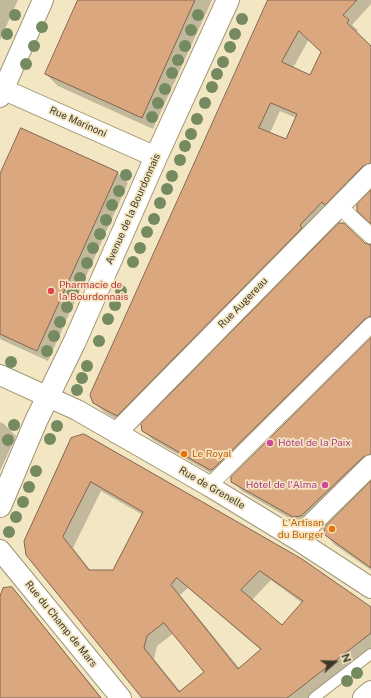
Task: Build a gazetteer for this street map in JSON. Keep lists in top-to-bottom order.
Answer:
{
  "streets": {
    "main road": ["Avenue de la Bourdonnais"],
    "street": [
      "Rue Marinoni",
      "Rue Augereau",
      "Rue de Grenelle",
      "Rue du Champ de Mars"
    ]
  },
  "crossings": [
    ["Rue Marinoni", "Avenue de la Bourdonnais"],
    ["Avenue de la Bourdonnais", "Rue de Grenelle"],
    ["Rue Augereau", "Rue de Grenelle"]
  ],
  "places": [
    "Pharmacie de la Bourdonnais",
    "Hôtel de la Paix",
    "Le Royal",
    "Hôtel de l'Alma",
    "L'Artisan du Burger"
  ],
  "north": "right"
}
